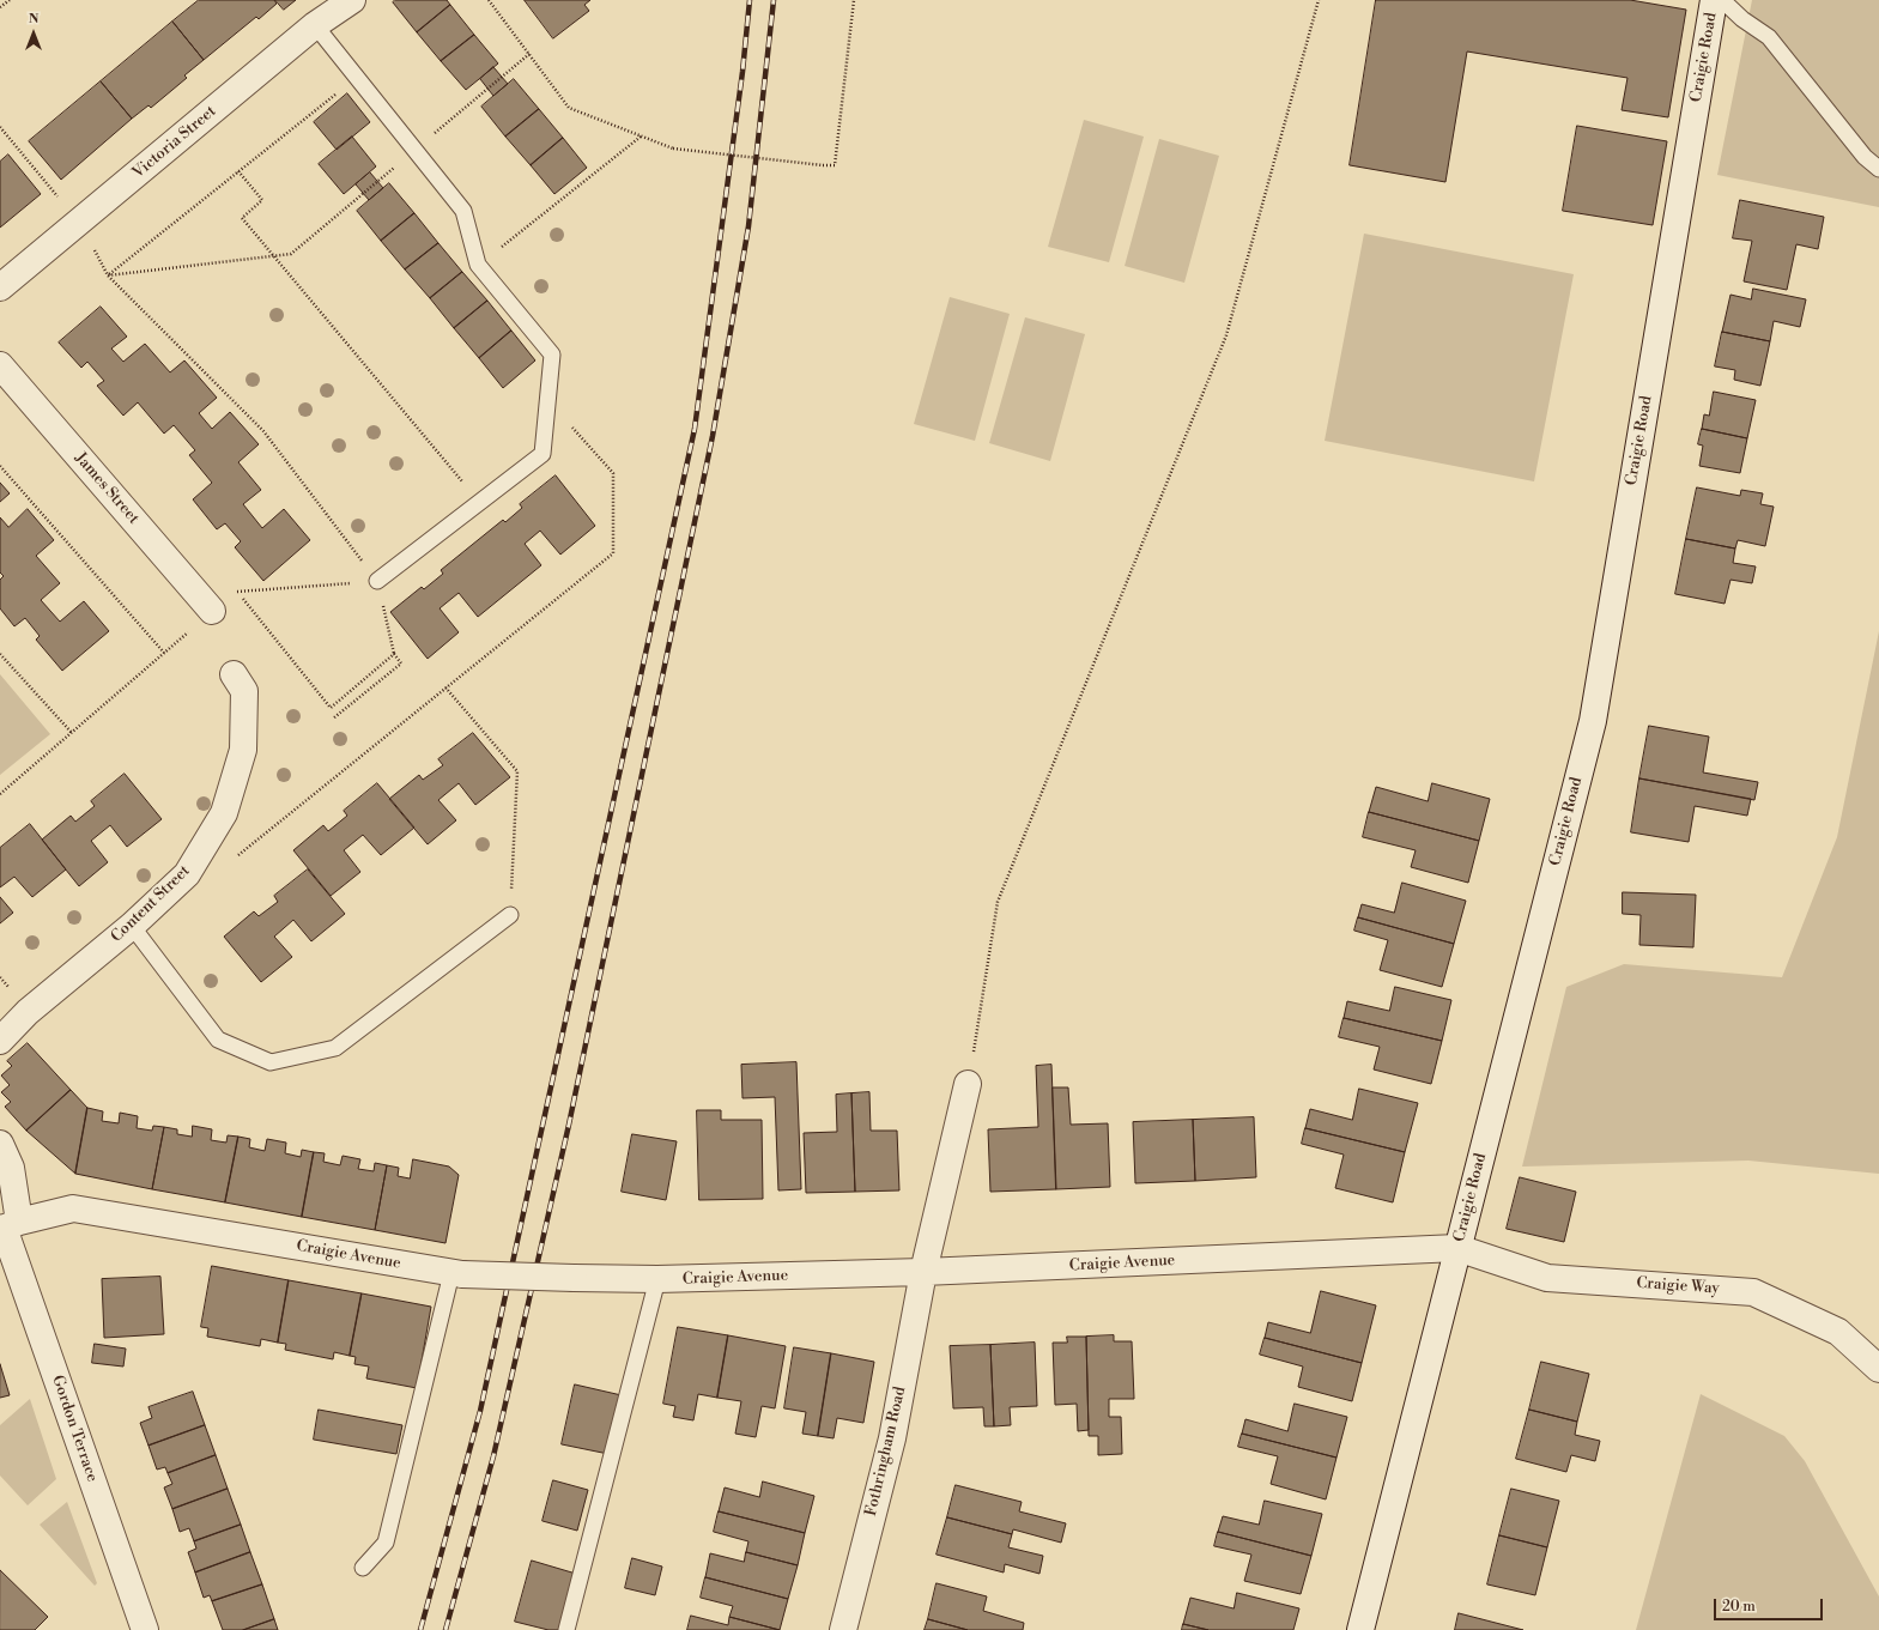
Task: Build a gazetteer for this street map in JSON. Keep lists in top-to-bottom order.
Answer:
{
  "streets": {
    "street": [
      "Craigie Road",
      "Victoria Street",
      "James Street",
      "Content Street",
      "Craigie Avenue",
      "Craigie Way",
      "Gordon Terrace",
      "Fothringham Road"
    ]
  },
  "crossings": [
    ["Craigie Road", "Craigie Avenue"],
    ["Craigie Road", "Craigie Way"],
    ["Craigie Avenue", "Craigie Way"],
    ["Craigie Avenue", "Gordon Terrace"],
    ["Craigie Avenue", "Fothringham Road"]
  ],
  "scale_bar": "20 m",
  "north": "top"
}
